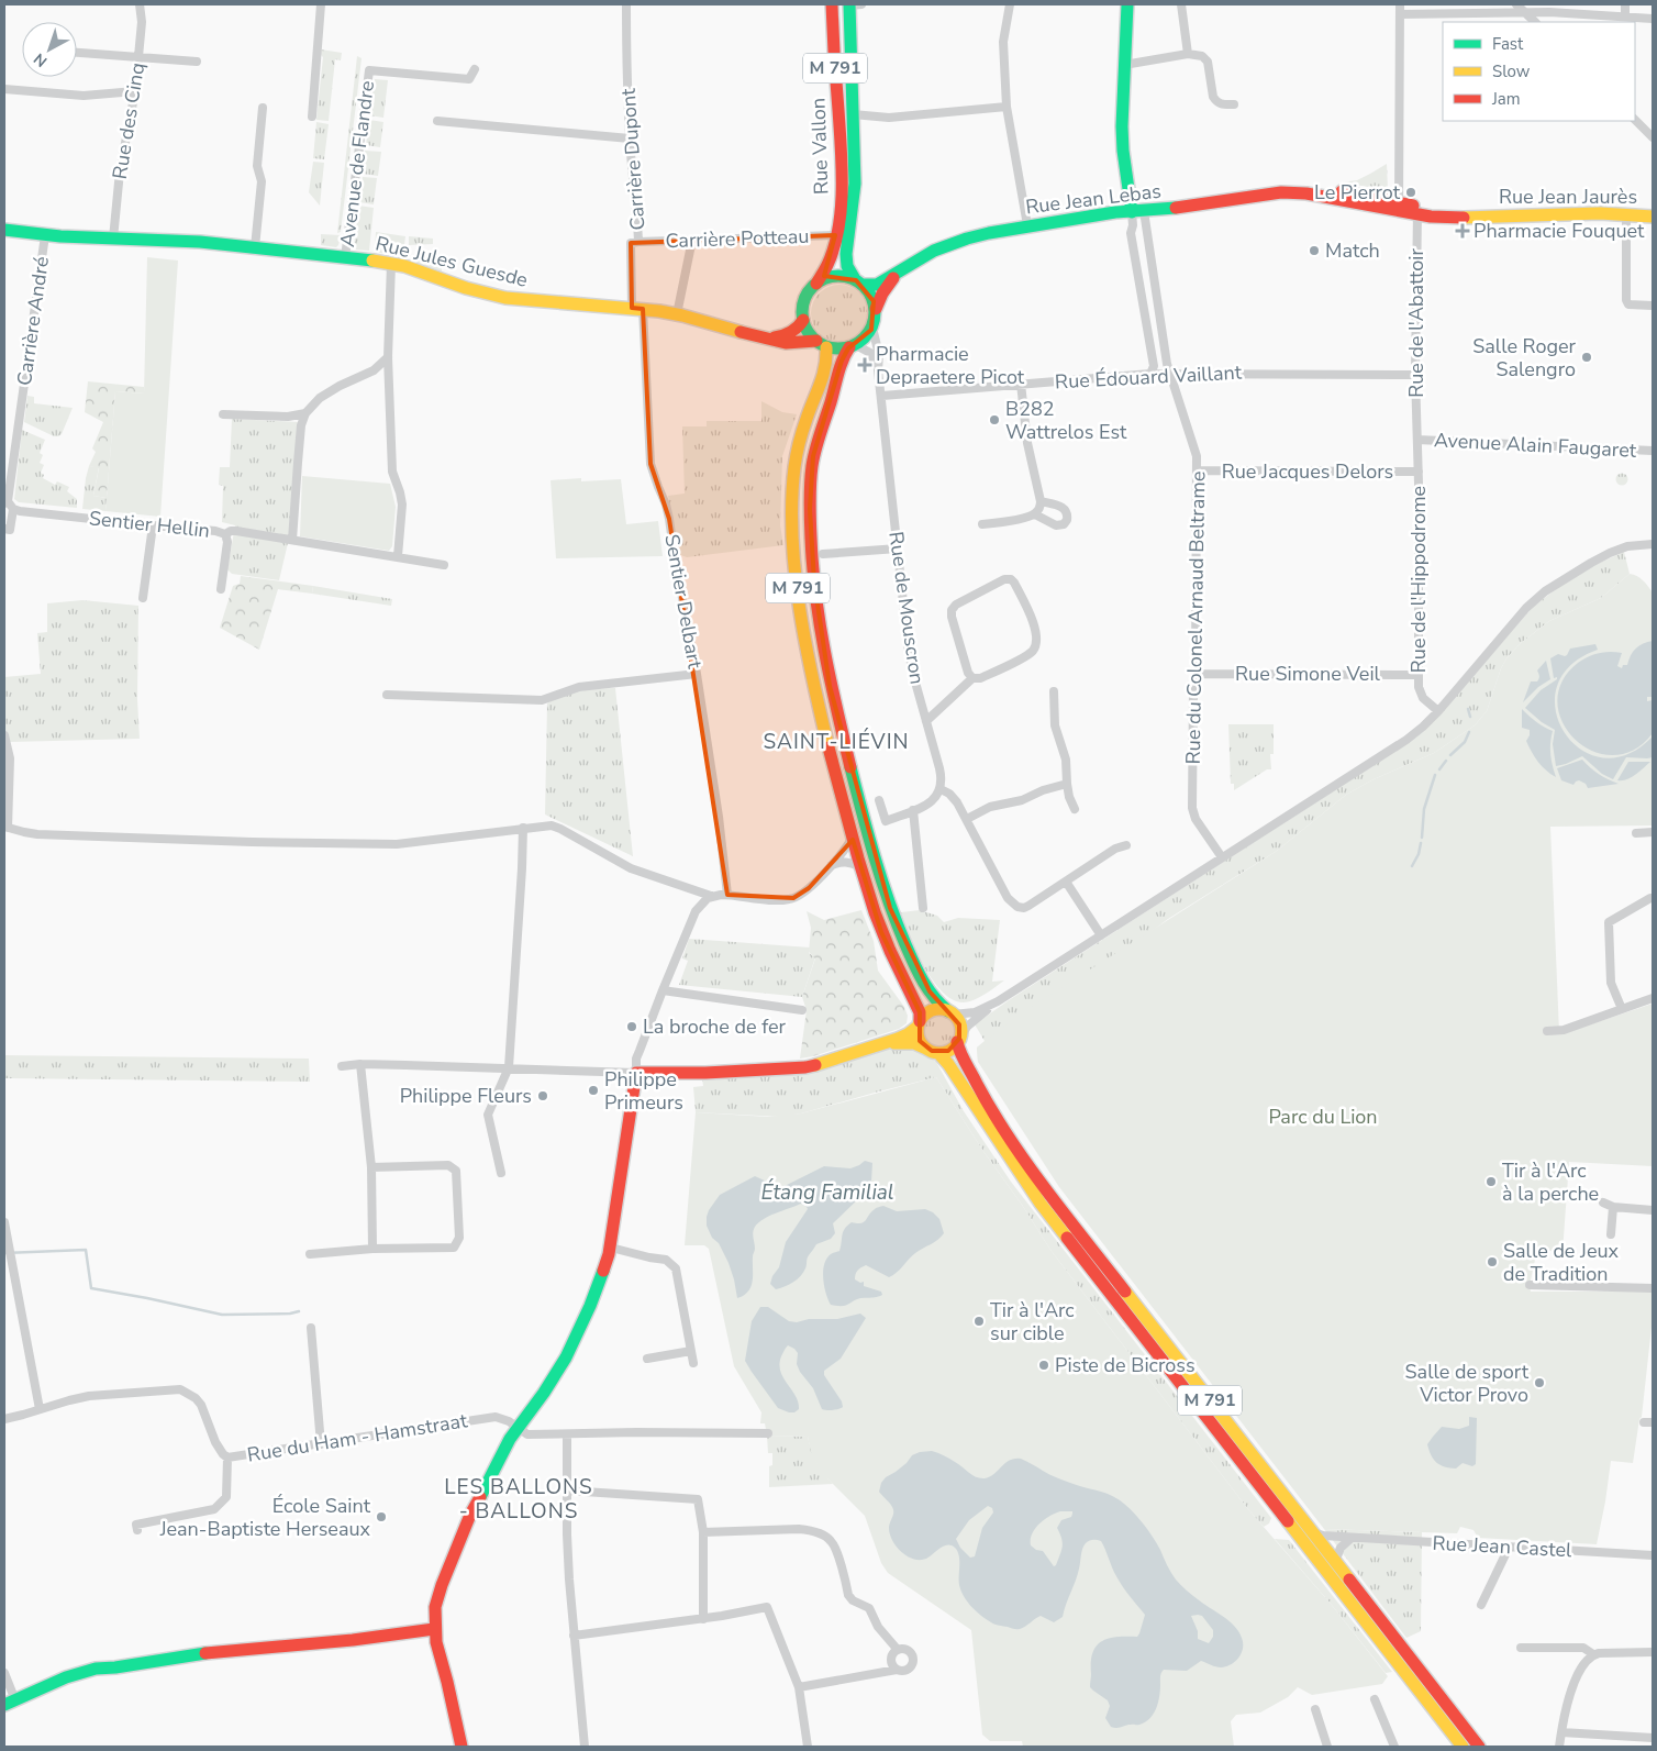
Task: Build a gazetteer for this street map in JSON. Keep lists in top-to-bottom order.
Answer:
{
  "streets": {
    "main road": [
      "M 791",
      "Rue Vallon",
      "Rue Jean Jaurès",
      "Rue Jean Lebas",
      "Rue Jules Guesde"
    ],
    "street": [
      "Rue des Cinq",
      "Carrière Dupont",
      "Avenue de Flandre",
      "Carrière Potteau",
      "Carrière André",
      "Rue de l'Abattoir",
      "Rue Édouard Vaillant",
      "Avenue Alain Faugaret",
      "Rue Jacques Delors",
      "Sentier Hellin",
      "Rue de l'Hippodrome",
      "Sentier Delbart",
      "Rue de Mouscron",
      "Rue du Colonel Arnaud Beltrame",
      "Rue Simone Veil",
      "Rue du Ham - Hamstraat",
      "Rue Jean Castel"
    ]
  },
  "crossings": [
    ["M 791", "Rue Vallon"],
    ["M 791", "Rue Jules Guesde"],
    ["M 791", "Rue de Mouscron"],
    ["M 791", "Rue Jean Castel"],
    ["Rue des Cinq", "Rue Jules Guesde"],
    ["Rue Vallon", "Carrière Potteau"],
    ["Rue Vallon", "Rue Jules Guesde"],
    ["Rue Vallon", "Rue de Mouscron"],
    ["Carrière Dupont", "Carrière Potteau"],
    ["Carrière Dupont", "Rue Jules Guesde"],
    ["Carrière Dupont", "Sentier Delbart"],
    ["Avenue de Flandre", "Rue Jules Guesde"],
    ["Rue Jean Jaurès", "Rue Jean Lebas"],
    ["Rue Jean Jaurès", "Rue de l'Abattoir"],
    ["Rue Jean Lebas", "Rue du Colonel Arnaud Beltrame"],
    ["Rue Jules Guesde", "Carrière André"],
    ["Rue Jules Guesde", "Sentier Delbart"],
    ["Rue Jules Guesde", "Rue de Mouscron"],
    ["Carrière André", "Sentier Hellin"],
    ["Rue de l'Abattoir", "Rue Édouard Vaillant"],
    ["Rue de l'Abattoir", "Avenue Alain Faugaret"],
    ["Rue de l'Abattoir", "Rue de l'Hippodrome"],
    ["Rue Édouard Vaillant", "Rue de Mouscron"],
    ["Rue Édouard Vaillant", "Rue du Colonel Arnaud Beltrame"],
    ["Avenue Alain Faugaret", "Rue de l'Hippodrome"],
    ["Rue Jacques Delors", "Rue de l'Hippodrome"],
    ["Rue Jacques Delors", "Rue du Colonel Arnaud Beltrame"],
    ["Rue de l'Hippodrome", "Rue Simone Veil"],
    ["Rue du Colonel Arnaud Beltrame", "Rue Simone Veil"]
  ],
  "districts": ["SAINT-LIÉVIN", "LES BALLONS - BALLONS"],
  "water": ["Étang Familial"],
  "parks": ["Parc du Lion"],
  "places": {
    "other": [
      "Le Pierrot",
      "Match",
      "Salle Roger Salengro",
      "B282 Wattrelos Est",
      "La broche de fer",
      "Philippe Primeurs",
      "Philippe Fleurs",
      "Tir à l'Arc à la perche",
      "Salle de Jeux de Tradition",
      "Tir à l'Arc sur cible",
      "Piste de Bicross",
      "Salle de sport Victor Provo",
      "École Saint Jean-Baptiste Herseaux"
    ],
    "health": ["Pharmacie Fouquet", "Pharmacie Depraetere Picot"]
  },
  "legend": ["Fast", "Slow", "Jam"],
  "north": "bottom left"
}
